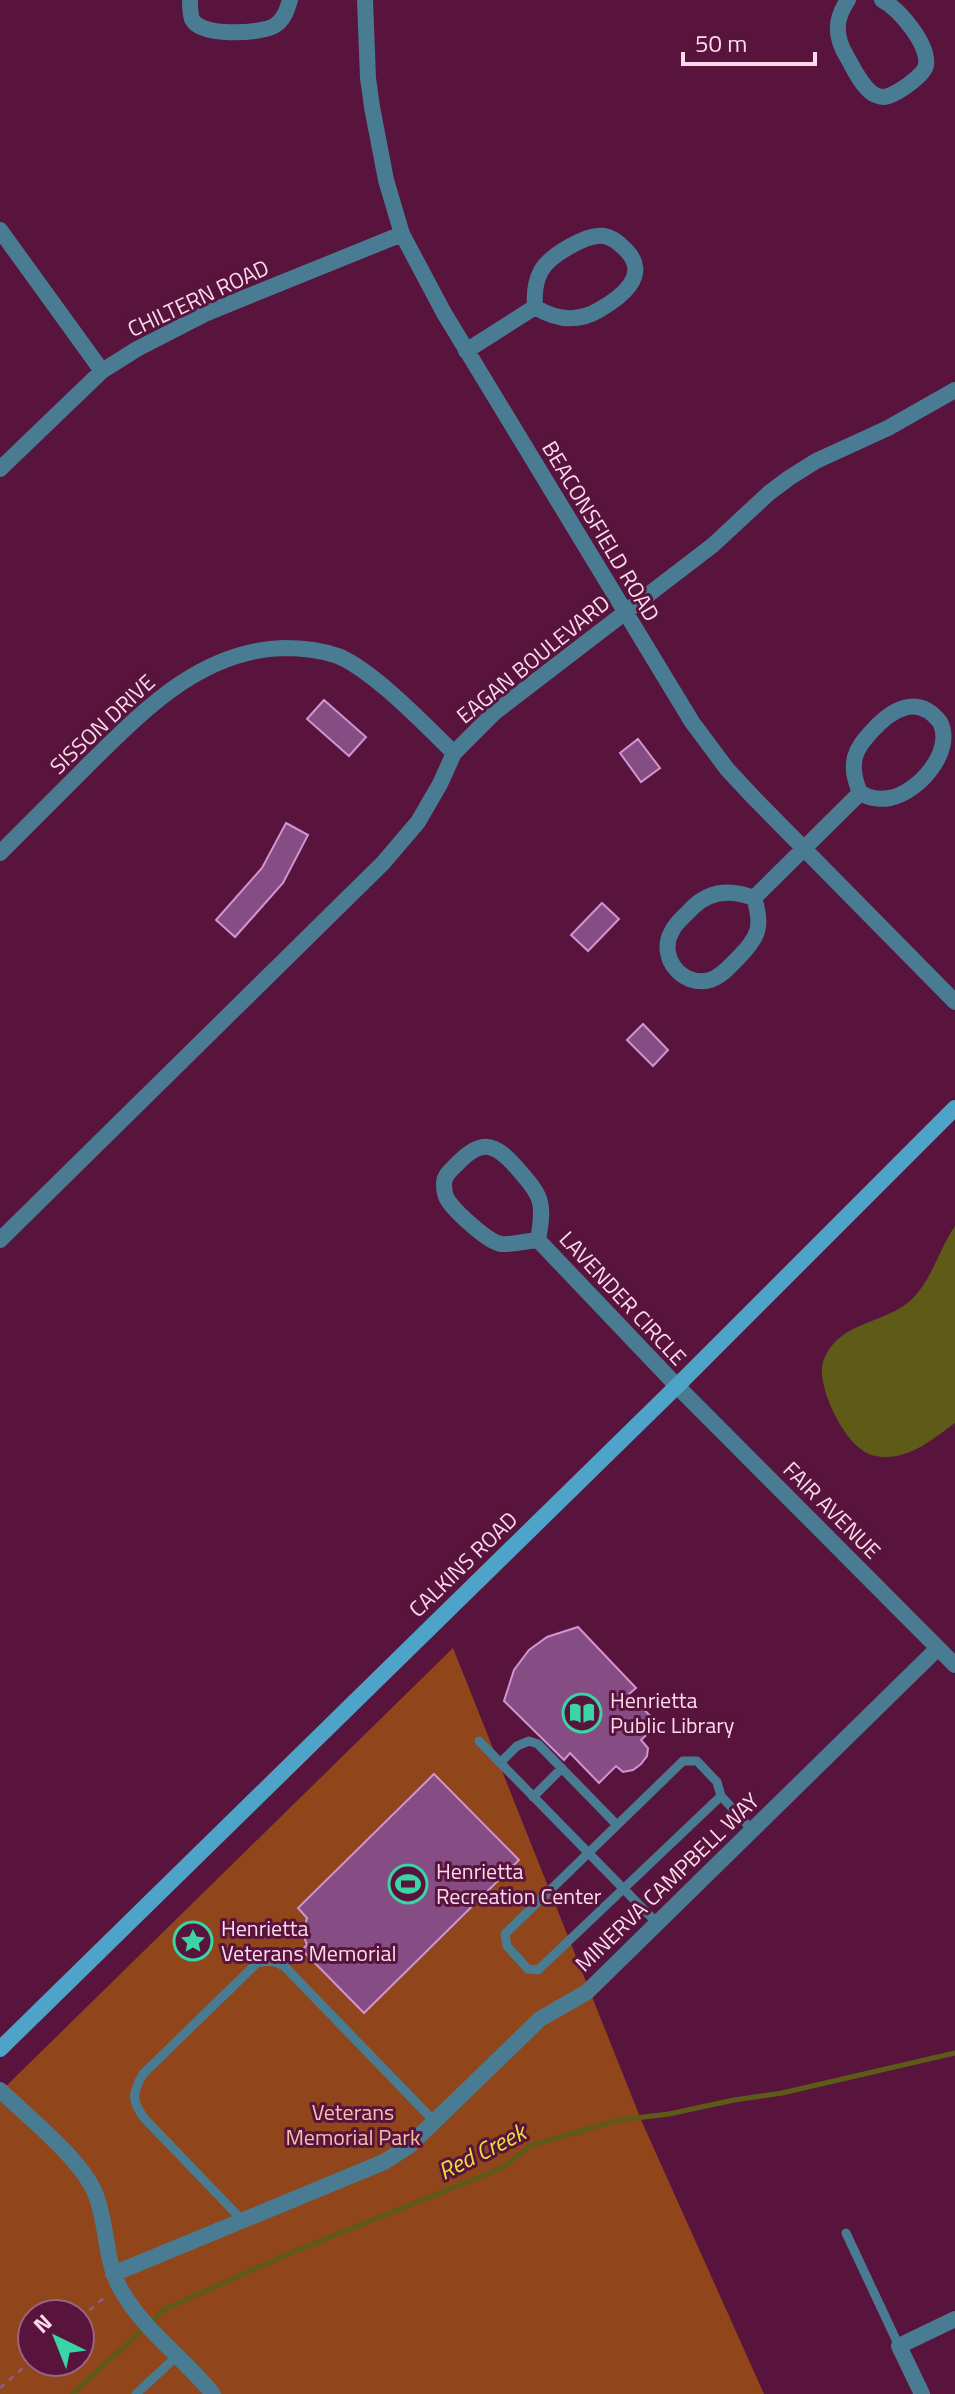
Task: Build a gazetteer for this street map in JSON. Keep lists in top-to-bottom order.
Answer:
{
  "streets": {
    "main road": ["CALKINS ROAD"],
    "street": [
      "CHILTERN ROAD",
      "BEACONSFIELD ROAD",
      "EAGAN BOULEVARD",
      "SISSON DRIVE",
      "LAVENDER CIRCLE",
      "FAIR AVENUE",
      "MINERVA CAMPBELL WAY"
    ]
  },
  "crossings": [
    ["CHILTERN ROAD", "BEACONSFIELD ROAD"],
    ["BEACONSFIELD ROAD", "EAGAN BOULEVARD"],
    ["EAGAN BOULEVARD", "SISSON DRIVE"],
    ["LAVENDER CIRCLE", "FAIR AVENUE"],
    ["LAVENDER CIRCLE", "CALKINS ROAD"],
    ["FAIR AVENUE", "CALKINS ROAD"],
    ["FAIR AVENUE", "MINERVA CAMPBELL WAY"]
  ],
  "water": ["Red Creek"],
  "parks": ["Veterans Memorial Park"],
  "places": {
    "library": ["Henrietta Public Library"],
    "sports": ["Henrietta Recreation Center"],
    "place": ["Henrietta Veterans Memorial"]
  },
  "scale_bar": "50 m",
  "north": "top left"
}
